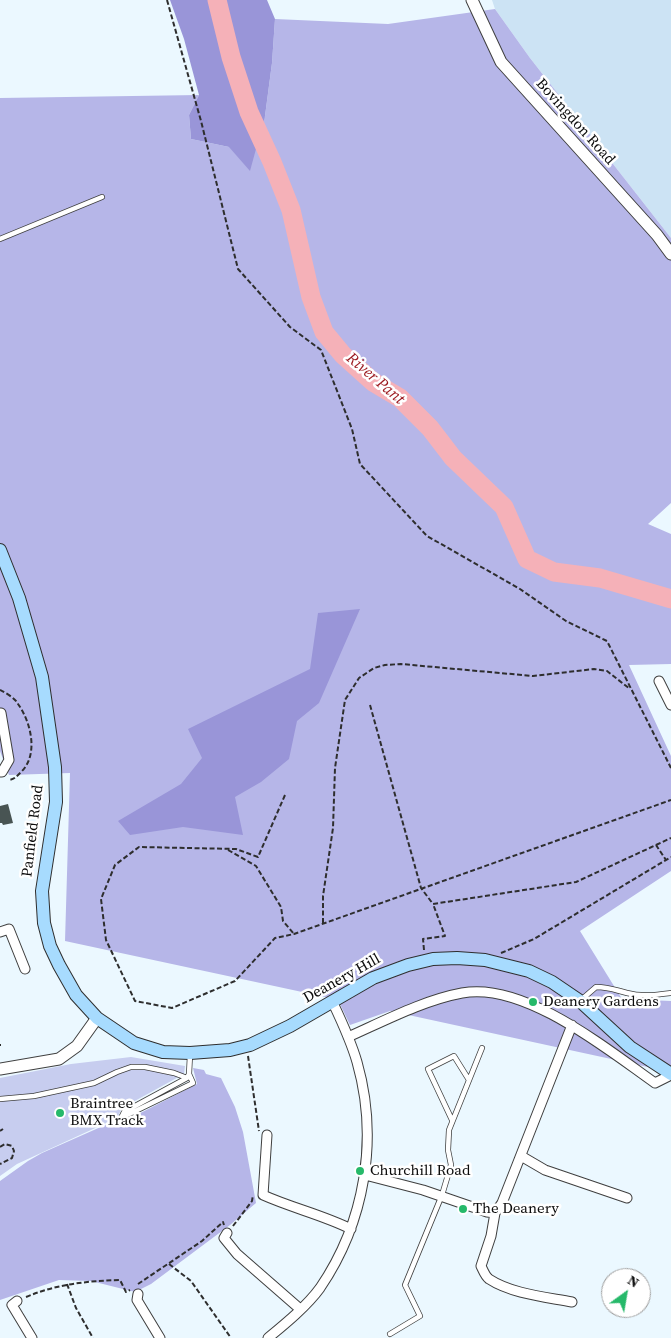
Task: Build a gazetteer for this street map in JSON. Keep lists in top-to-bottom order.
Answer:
{
  "streets": {
    "main road": ["Panfield Road", "Deanery Hill"],
    "street": ["Bovingdon Road"]
  },
  "crossings": [
    ["Panfield Road", "Deanery Hill"]
  ],
  "water": ["River Pant"],
  "places": [
    "Deanery Gardens",
    "Braintree BMX Track",
    "Churchill Road",
    "The Deanery"
  ],
  "north": "top right"
}
